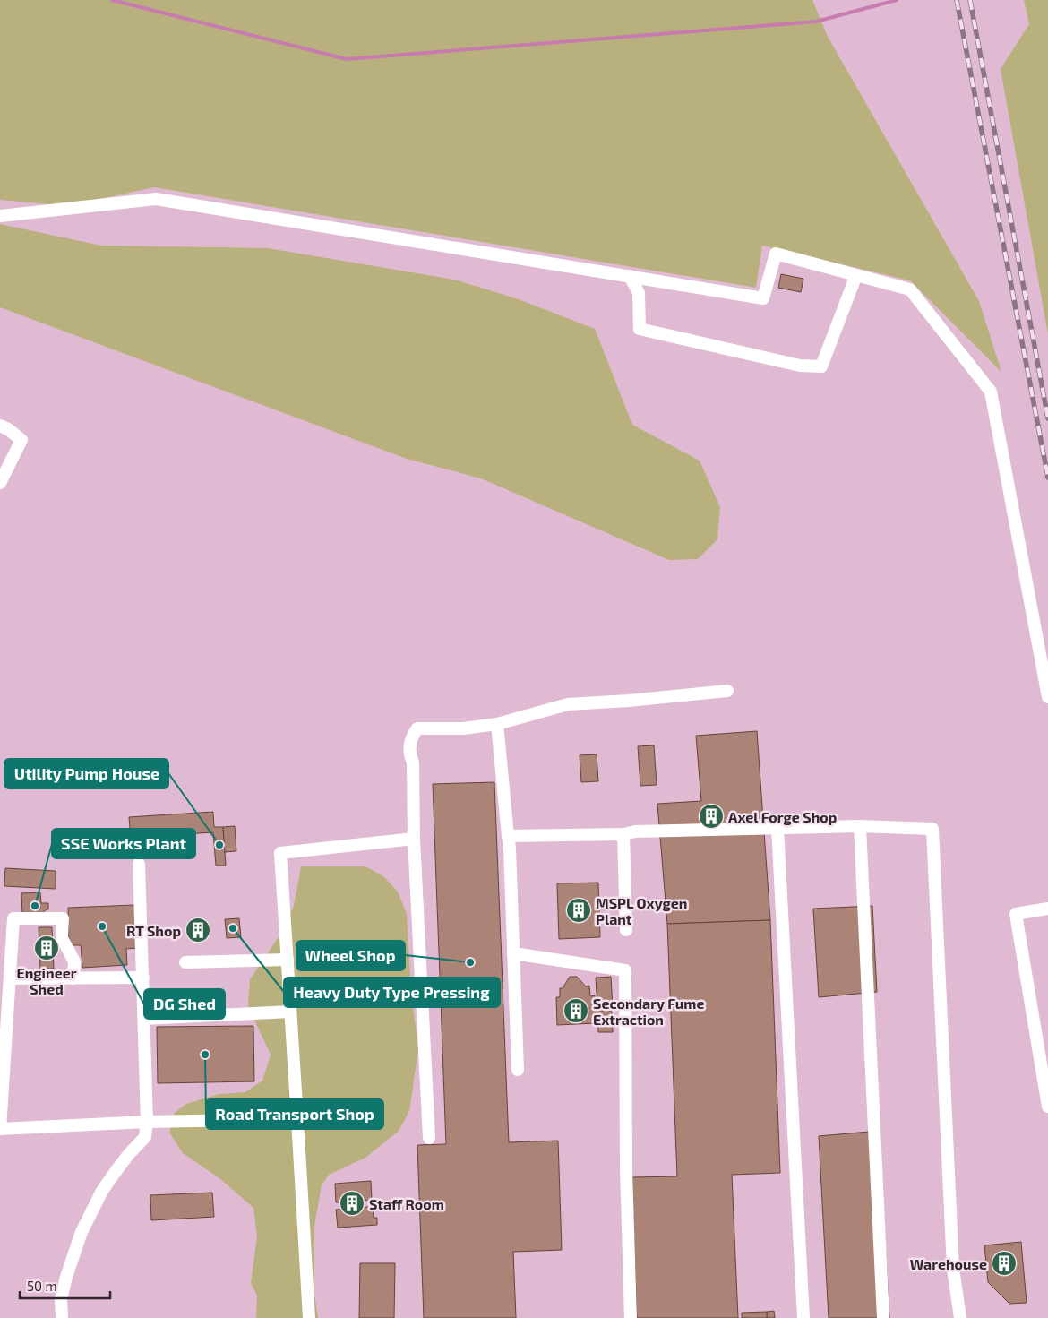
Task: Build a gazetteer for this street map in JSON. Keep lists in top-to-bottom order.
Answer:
{
  "places": {
    "building": [
      "Axel Forge Shop",
      "MSPL Oxygen Plant",
      "RT Shop",
      "Engineer Shed",
      "Secondary Fume Extraction",
      "Staff Room",
      "Warehouse"
    ],
    "other": [
      "Utility Pump House",
      "SSE Works Plant",
      "DG Shed",
      "Heavy Duty Type Pressing",
      "Wheel Shop",
      "Road Transport Shop"
    ]
  },
  "scale_bar": "50 m"
}
